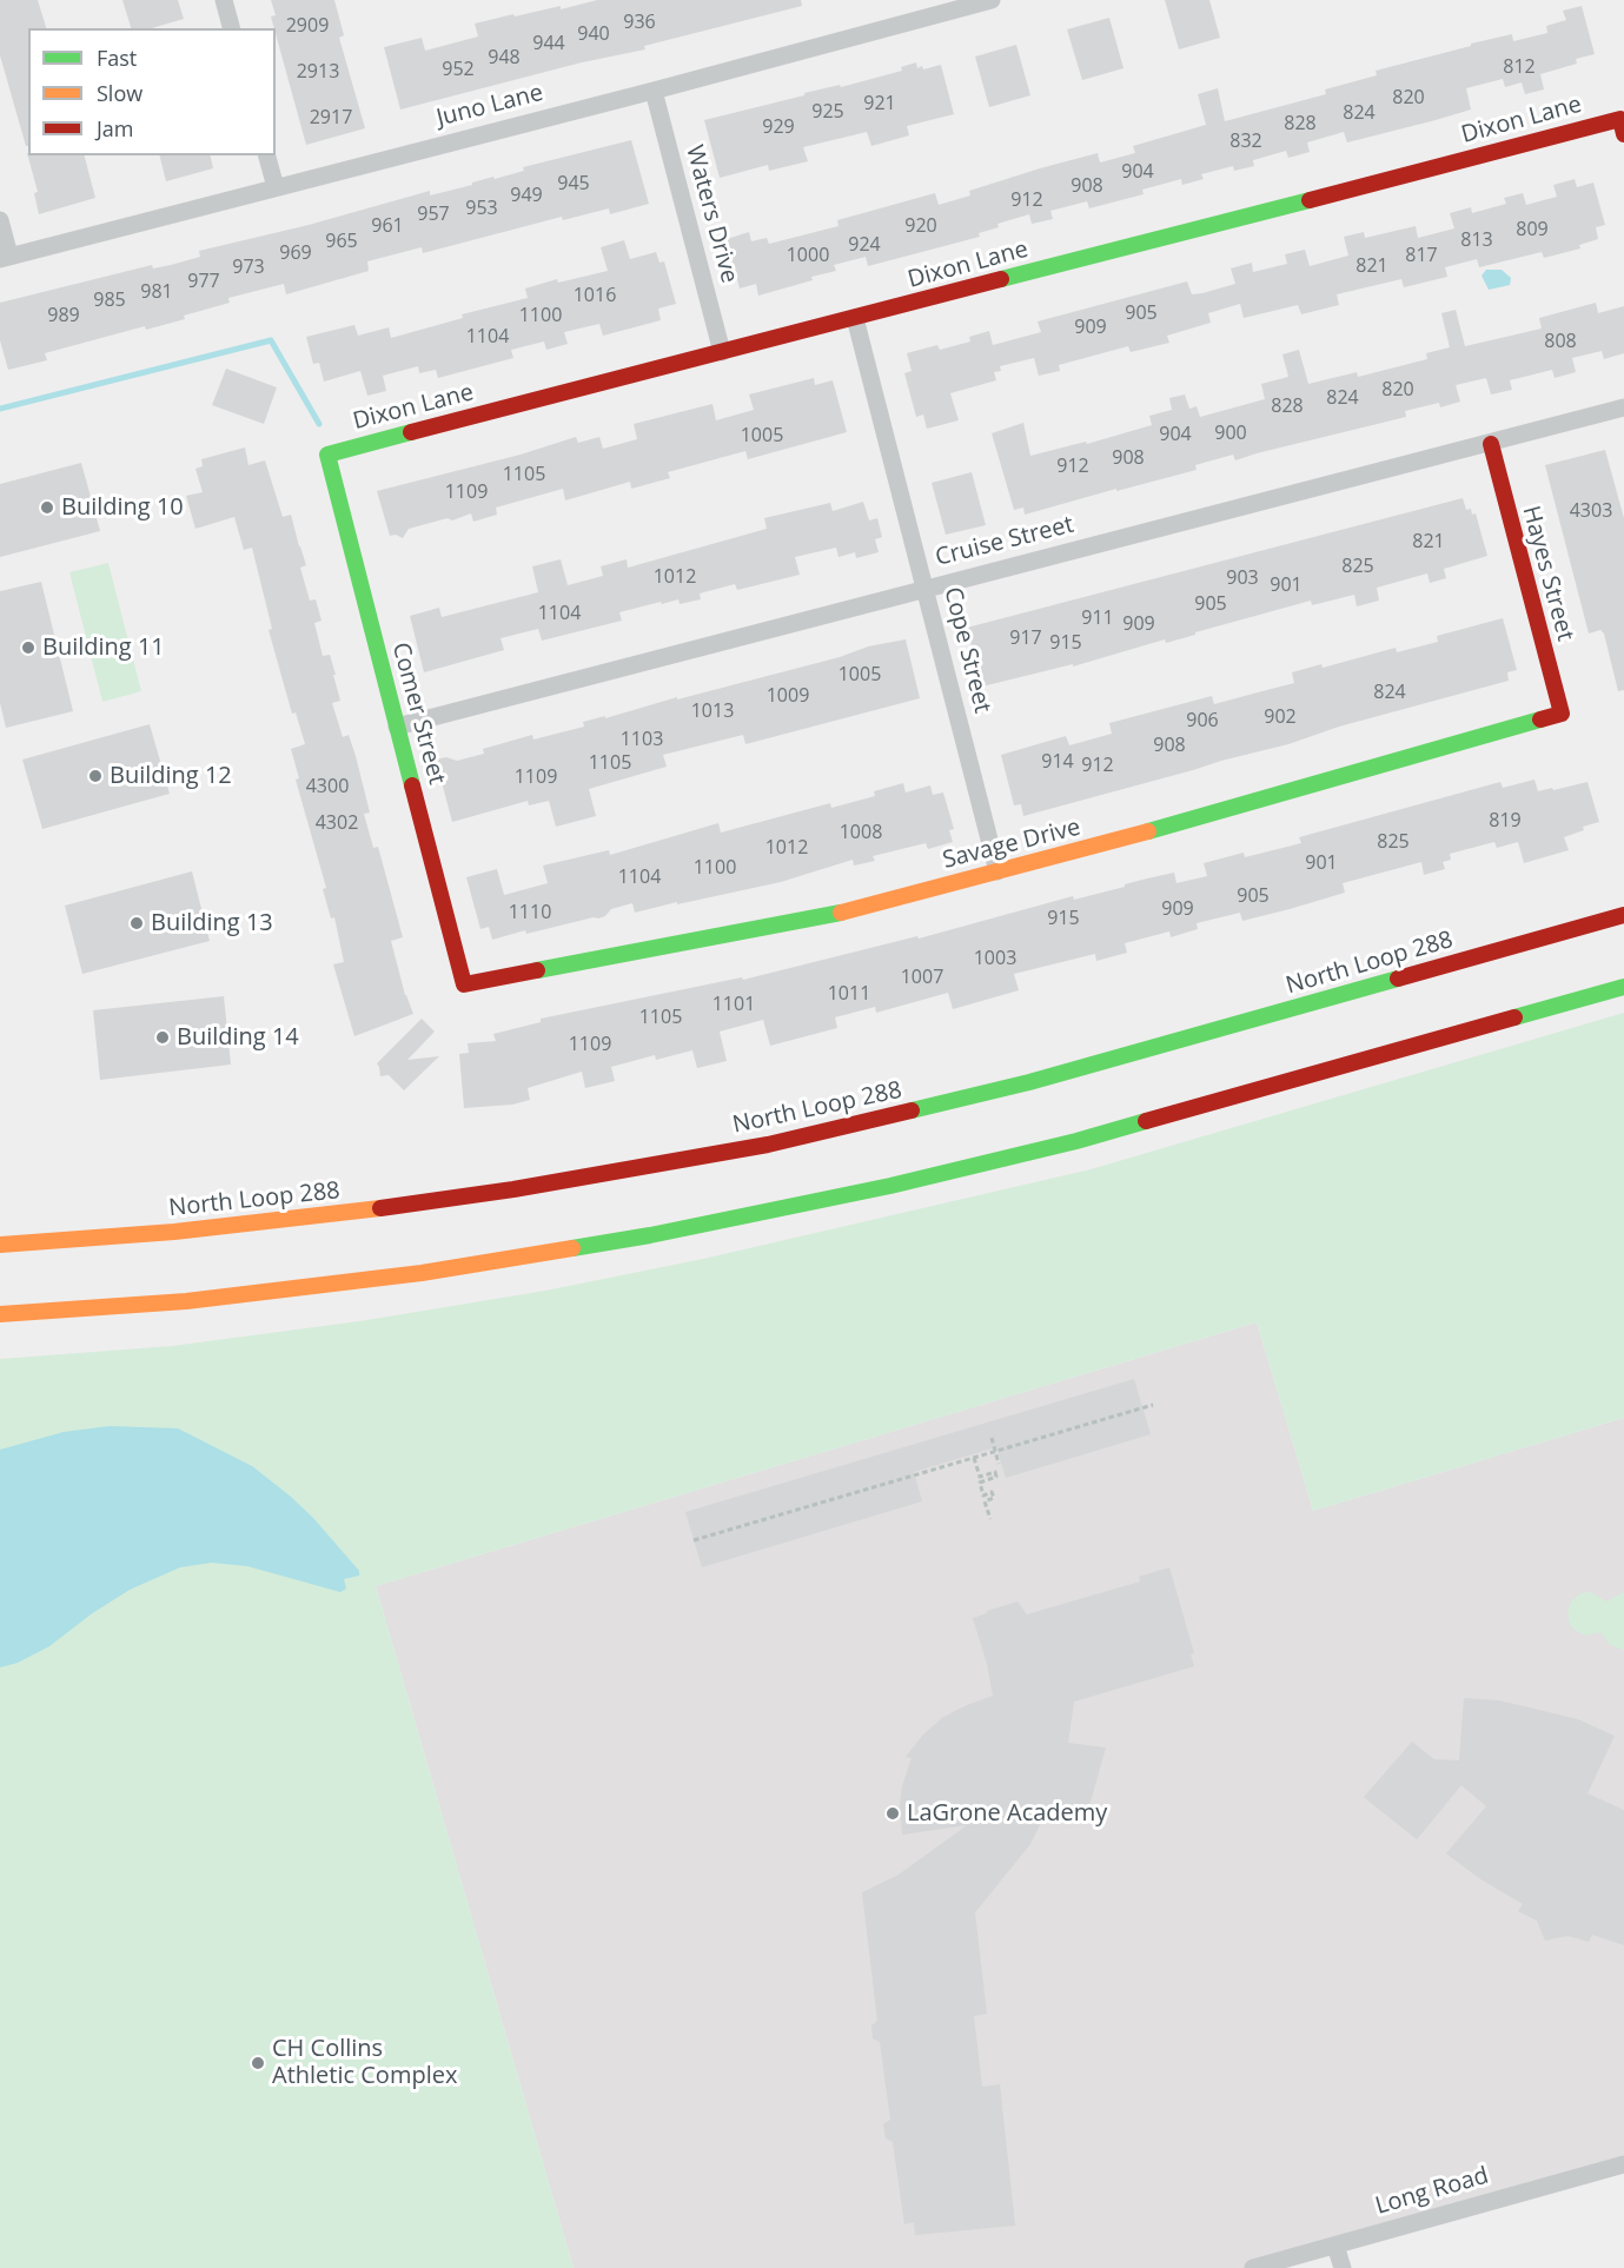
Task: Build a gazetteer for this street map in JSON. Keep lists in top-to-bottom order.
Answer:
{
  "streets": {
    "main road": [
      "Dixon Lane",
      "Hayes Street",
      "Comer Street",
      "Savage Drive",
      "North Loop 288"
    ],
    "street": [
      "Juno Lane",
      "Waters Drive",
      "Cruise Street",
      "Cope Street",
      "Long Road"
    ]
  },
  "crossings": [
    ["Juno Lane", "Waters Drive"],
    ["Dixon Lane", "Waters Drive"],
    ["Dixon Lane", "Cope Street"],
    ["Dixon Lane", "Comer Street"],
    ["Cruise Street", "Hayes Street"],
    ["Cruise Street", "Cope Street"],
    ["Cruise Street", "Comer Street"],
    ["Hayes Street", "Savage Drive"],
    ["Cope Street", "Savage Drive"],
    ["Comer Street", "Savage Drive"]
  ],
  "places": [
    "Building 10",
    "Building 11",
    "Building 12",
    "Building 13",
    "Building 14",
    "LaGrone Academy",
    "CH Collins Athletic Complex"
  ],
  "house_numbers": [
    "936",
    "2909",
    "940",
    "944",
    "948",
    "812",
    "952",
    "2913",
    "820",
    "921",
    "925",
    "824",
    "2917",
    "828",
    "929",
    "832",
    "904",
    "945",
    "908",
    "949",
    "912",
    "953",
    "957",
    "961",
    "920",
    "809",
    "813",
    "965",
    "924",
    "969",
    "1000",
    "817",
    "821",
    "973",
    "977",
    "981",
    "1016",
    "985",
    "905",
    "989",
    "1100",
    "909",
    "1104",
    "808",
    "820",
    "824",
    "828",
    "900",
    "904",
    "1005",
    "908",
    "912",
    "1105",
    "1109",
    "4303",
    "821",
    "825",
    "1012",
    "903",
    "901",
    "905",
    "1104",
    "911",
    "909",
    "917",
    "915",
    "1005",
    "824",
    "1009",
    "1013",
    "902",
    "906",
    "1103",
    "908",
    "914",
    "1105",
    "912",
    "1109",
    "4300",
    "819",
    "4302",
    "1008",
    "825",
    "1012",
    "901",
    "1100",
    "1104",
    "905",
    "909",
    "1110",
    "915",
    "1003",
    "1007",
    "1011",
    "1101",
    "1105",
    "1109"
  ],
  "legend": ["Fast", "Slow", "Jam"]
}
